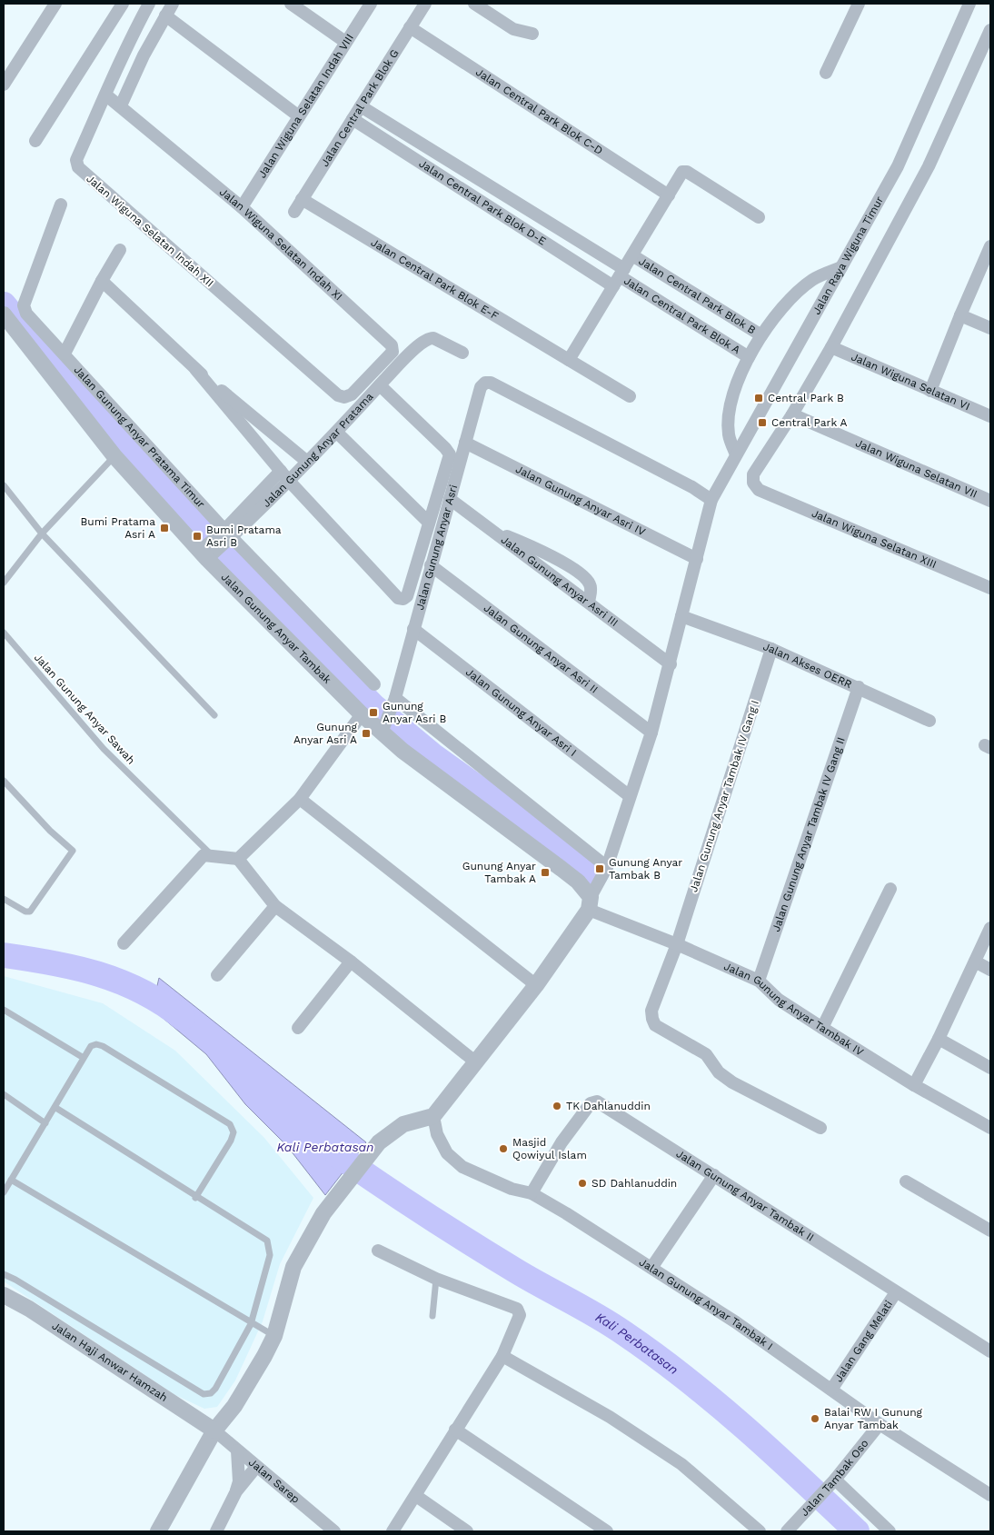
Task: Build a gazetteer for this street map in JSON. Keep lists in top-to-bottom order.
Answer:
{
  "streets": {
    "street": [
      "Jalan Wiguna Selatan Indah VIII",
      "Jalan Central Park Blok G",
      "Jalan Central Park Blok C-D",
      "Jalan Central Park Blok D-E",
      "Jalan Wiguna Selatan Indah XII",
      "Jalan Wiguna Selatan Indah XI",
      "Jalan Raya Wiguna Timur",
      "Jalan Central Park Blok E-F",
      "Jalan Central Park Blok B",
      "Jalan Central Park Blok A",
      "Jalan Wiguna Selatan VI",
      "Jalan Gunung Anyar Pratama Timur",
      "Jalan Gunung Anyar Pratama",
      "Jalan Wiguna Selatan VII",
      "Jalan Gunung Anyar Asri IV",
      "Jalan Wiguna Selatan XIII",
      "Jalan Gunung Anyar Asri",
      "Jalan Gunung Anyar Asri III",
      "Jalan Gunung Anyar Tambak",
      "Jalan Gunung Anyar Asri II",
      "Jalan Akses OERR",
      "Jalan Gunung Anyar Asri I",
      "Jalan Gunung Anyar Tambak IV Gang I",
      "Jalan Gunung Anyar Tambak IV Gang II",
      "Jalan Gunung Anyar Tambak IV",
      "Jalan Gunung Anyar Tambak II",
      "Jalan Gunung Anyar Tambak I",
      "Jalan Gang Melati",
      "Jalan Haji Anwar Hamzah",
      "Jalan Tambak Oso",
      "Jalan Sarep"
    ],
    "lane": ["Jalan Gunung Anyar Sawah"]
  },
  "crossings": [
    ["Jalan Wiguna Selatan Indah VIII", "Jalan Wiguna Selatan Indah XI"],
    ["Jalan Central Park Blok G", "Jalan Central Park Blok C-D"],
    ["Jalan Central Park Blok G", "Jalan Central Park Blok D-E"],
    ["Jalan Central Park Blok G", "Jalan Central Park Blok E-F"],
    ["Jalan Central Park Blok C-D", "Jalan Central Park Blok B"],
    ["Jalan Central Park Blok D-E", "Jalan Central Park Blok B"],
    ["Jalan Central Park Blok D-E", "Jalan Central Park Blok A"],
    ["Jalan Wiguna Selatan Indah XII", "Jalan Wiguna Selatan Indah XI"],
    ["Jalan Raya Wiguna Timur", "Jalan Gunung Anyar Asri IV"],
    ["Jalan Raya Wiguna Timur", "Jalan Gunung Anyar Asri"],
    ["Jalan Raya Wiguna Timur", "Jalan Gunung Anyar Asri III"],
    ["Jalan Raya Wiguna Timur", "Jalan Gunung Anyar Tambak"],
    ["Jalan Raya Wiguna Timur", "Jalan Gunung Anyar Asri II"],
    ["Jalan Raya Wiguna Timur", "Jalan Akses OERR"],
    ["Jalan Raya Wiguna Timur", "Jalan Gunung Anyar Asri I"],
    ["Jalan Raya Wiguna Timur", "Jalan Gunung Anyar Tambak IV"],
    ["Jalan Central Park Blok E-F", "Jalan Central Park Blok A"],
    ["Jalan Central Park Blok B", "Jalan Central Park Blok A"],
    ["Jalan Gunung Anyar Pratama Timur", "Jalan Gunung Anyar Pratama"],
    ["Jalan Gunung Anyar Pratama Timur", "Jalan Gunung Anyar Tambak"],
    ["Jalan Gunung Anyar Pratama", "Jalan Gunung Anyar Tambak"],
    ["Jalan Wiguna Selatan VII", "Jalan Wiguna Selatan XIII"],
    ["Jalan Gunung Anyar Asri IV", "Jalan Gunung Anyar Asri"],
    ["Jalan Gunung Anyar Asri", "Jalan Gunung Anyar Asri III"],
    ["Jalan Gunung Anyar Asri", "Jalan Gunung Anyar Tambak"],
    ["Jalan Gunung Anyar Asri", "Jalan Gunung Anyar Asri II"],
    ["Jalan Gunung Anyar Asri", "Jalan Gunung Anyar Asri I"],
    ["Jalan Gunung Anyar Tambak", "Jalan Gunung Anyar Tambak IV"],
    ["Jalan Akses OERR", "Jalan Gunung Anyar Tambak IV Gang I"],
    ["Jalan Akses OERR", "Jalan Gunung Anyar Tambak IV Gang II"],
    ["Jalan Gunung Anyar Tambak IV Gang I", "Jalan Gunung Anyar Tambak IV"],
    ["Jalan Gunung Anyar Tambak IV Gang II", "Jalan Gunung Anyar Tambak IV"],
    ["Jalan Gunung Anyar Tambak II", "Jalan Gunung Anyar Tambak I"],
    ["Jalan Gunung Anyar Tambak II", "Jalan Gang Melati"],
    ["Jalan Gunung Anyar Tambak I", "Jalan Gang Melati"],
    ["Jalan Gunung Anyar Tambak I", "Jalan Tambak Oso"],
    ["Jalan Haji Anwar Hamzah", "Jalan Sarep"]
  ],
  "water": ["Kali Perbatasan"],
  "places": {
    "transit": [
      "Central Park B",
      "Central Park A",
      "Bumi Pratama Asri A",
      "Bumi Pratama Asri B",
      "Gunung Anyar Asri B",
      "Gunung Anyar Asri A",
      "Gunung Anyar Tambak B",
      "Gunung Anyar Tambak A"
    ],
    "other": [
      "TK Dahlanuddin",
      "Masjid Qowiyul Islam",
      "SD Dahlanuddin",
      "Balai RW I Gunung Anyar Tambak"
    ]
  }
}
